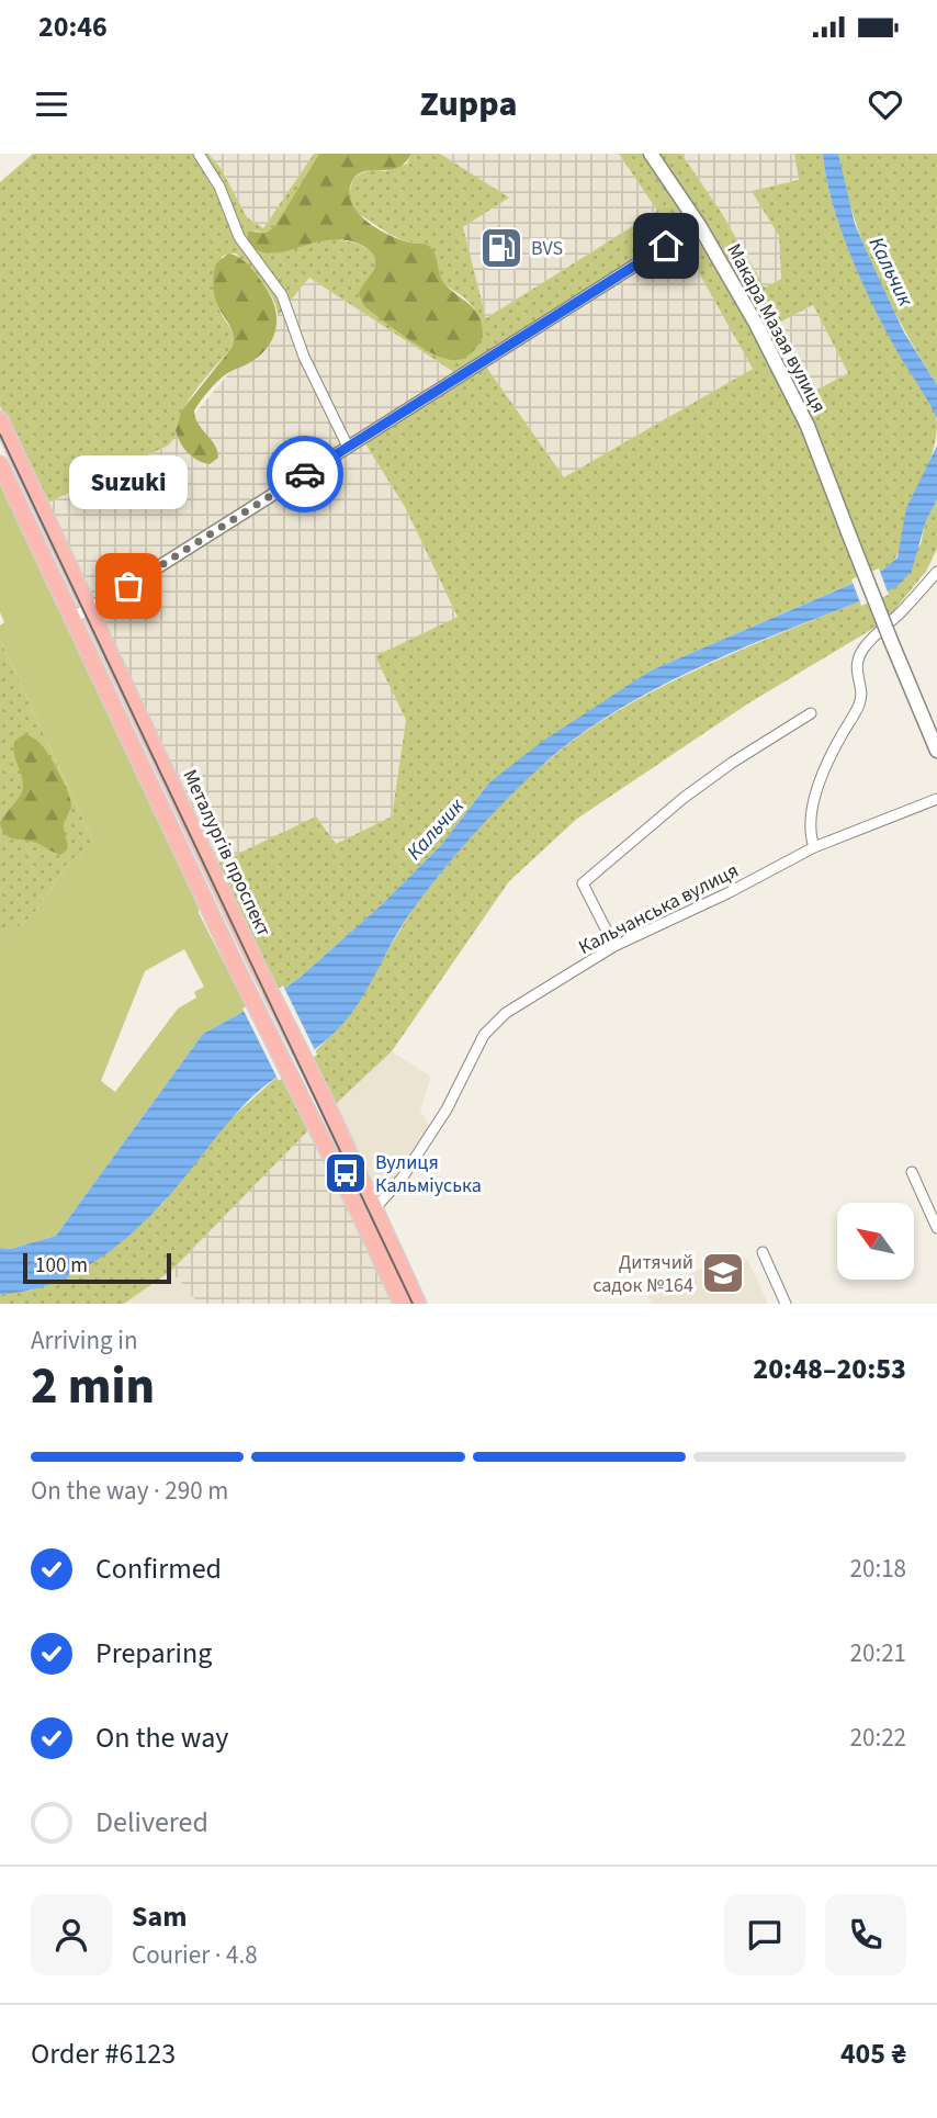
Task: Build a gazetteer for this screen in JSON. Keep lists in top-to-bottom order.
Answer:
{
  "streets": {
    "main road": ["Макара Мазая вулиця", "Металургів проспект"],
    "street": ["Кальчанська вулиця"]
  },
  "crossings": [
    ["Металургів проспект", "Кальчанська вулиця"]
  ],
  "water": ["Кальчик"],
  "places": {
    "fuel station": ["BVS"],
    "other": ["Suzuki"],
    "bus stop": ["Вулиця Кальміуська"],
    "school or university": ["Дитячий садок №164"]
  },
  "scale_bar": "100 m",
  "north": "top left",
  "page": {
    "status": "20:46",
    "header": "Zuppa",
    "bubble": "Suzuki",
    "scale": "100 m",
    "heading": ["2 min", "Arriving in", "20:48–20:53"],
    "panel": [
      "Sam",
      "Courier · 4.8",
      "Order #6123",
      "405 ₴"
    ],
    "bar": "On the way · 290 m",
    "list": [
      ["Confirmed", "20:18"],
      ["Preparing", "20:21"],
      ["On the way", "20:22"],
      "Delivered"
    ]
  }
}
